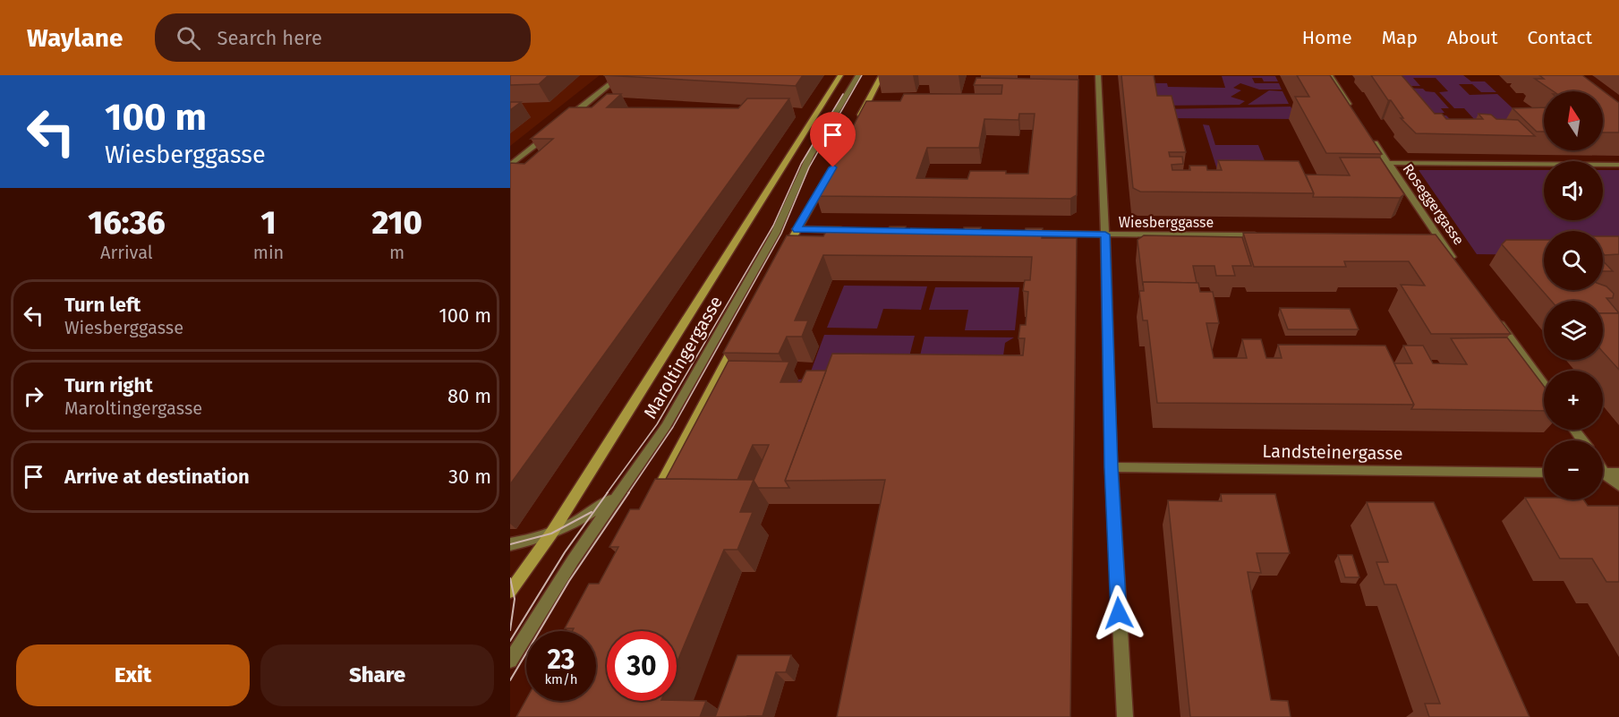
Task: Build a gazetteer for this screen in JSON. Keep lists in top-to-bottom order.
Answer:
{
  "streets": {
    "main road": ["Maroltingergasse"],
    "street": ["Roseggergasse", "Wiesberggasse", "Landsteinergasse"]
  },
  "north": "top",
  "page": {
    "header": "Waylane",
    "search": "Search here",
    "nav": [
      "Home",
      "Map",
      "About",
      "Contact"
    ],
    "turn": ["100 m", "Wiesberggasse"],
    "map_buttons": ["+", "−"],
    "eta": [
      "16:36",
      "Arrival",
      "1",
      "min",
      "210",
      "m"
    ],
    "list": [
      {
        "name": "Turn left",
        "note": "Wiesberggasse",
        "value": "100 m"
      },
      {
        "name": "Turn right",
        "note": "Maroltingergasse",
        "value": "80 m"
      },
      {
        "name": "Arrive at destination",
        "value": "30 m"
      }
    ],
    "speed": "23 km/h",
    "limit": "30",
    "buttons": ["Exit", "Share"]
  }
}
